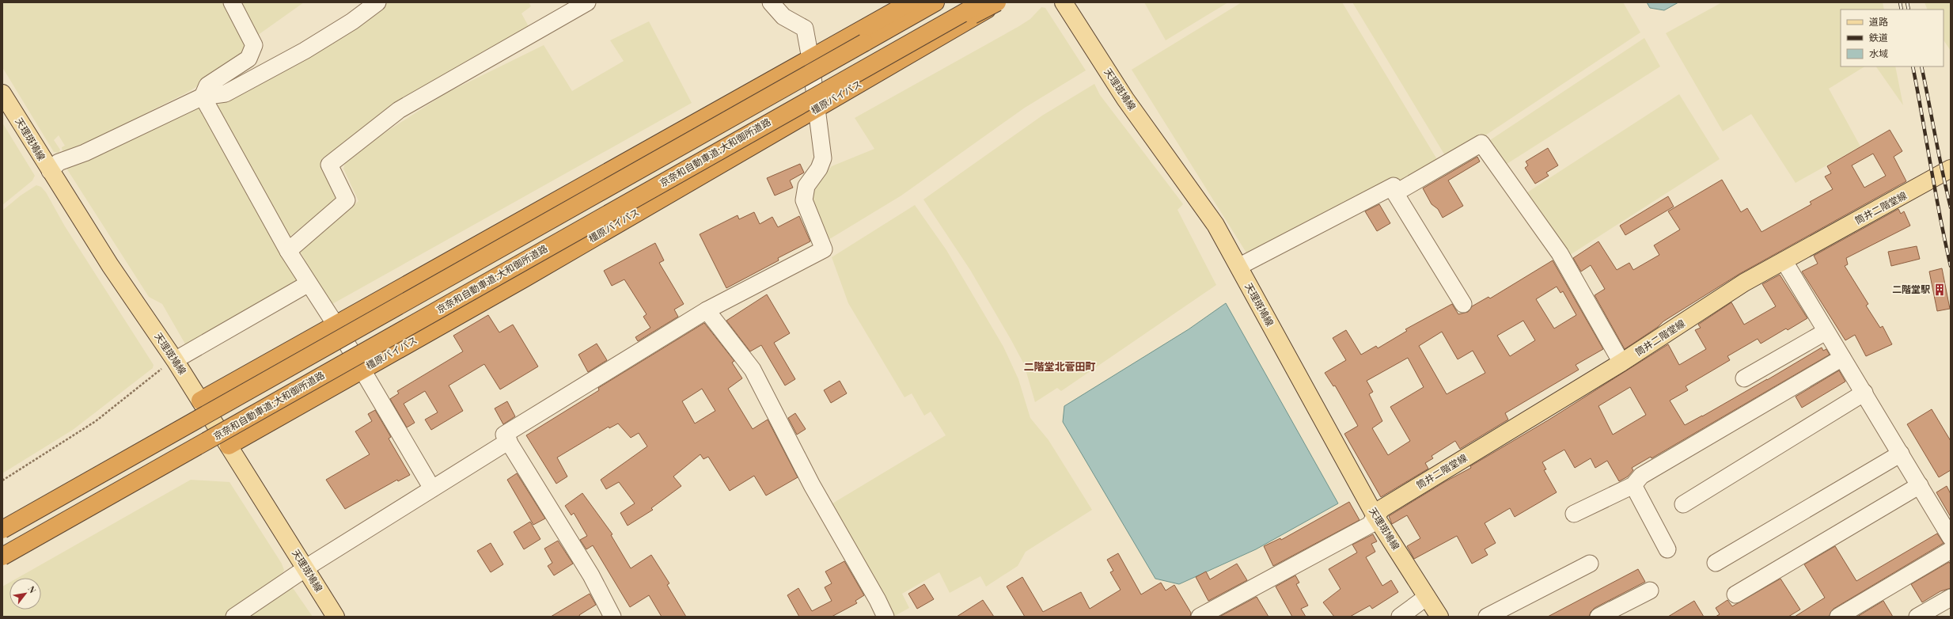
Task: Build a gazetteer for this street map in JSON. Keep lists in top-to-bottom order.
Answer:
{
  "streets": {
    "highway": ["橿原バイパス", "京奈和自動車道;大和御所道路"],
    "main road": ["天理斑鳩線", "筒井二階堂線"]
  },
  "crossings": [
    ["天理斑鳩線", "橿原バイパス"],
    ["天理斑鳩線", "筒井二階堂線"]
  ],
  "districts": ["二階堂北菅田町"],
  "places": {
    "building": ["二階堂駅"]
  },
  "legend": ["道路", "鉄道", "水域"],
  "north": "top right"
}
